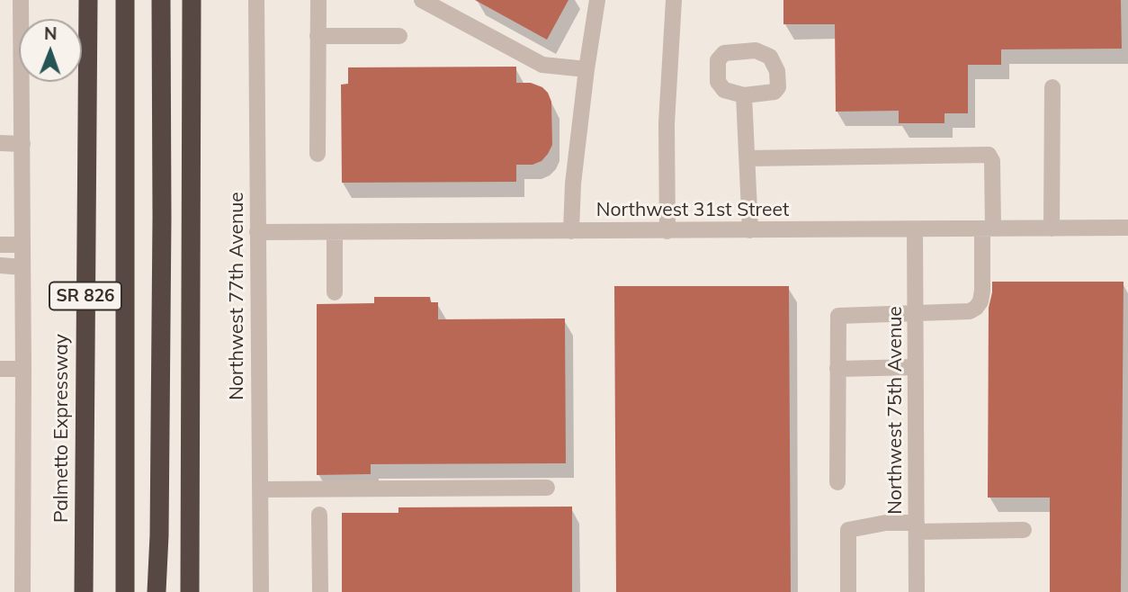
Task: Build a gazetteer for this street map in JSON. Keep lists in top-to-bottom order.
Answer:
{
  "streets": {
    "highway": ["SR 826", "Palmetto Expressway"],
    "street": ["Northwest 31st Street", "Northwest 77th Avenue", "Northwest 75th Avenue"]
  },
  "crossings": [
    ["Northwest 31st Street", "Northwest 77th Avenue"],
    ["Northwest 31st Street", "Northwest 75th Avenue"]
  ],
  "north": "top"
}
